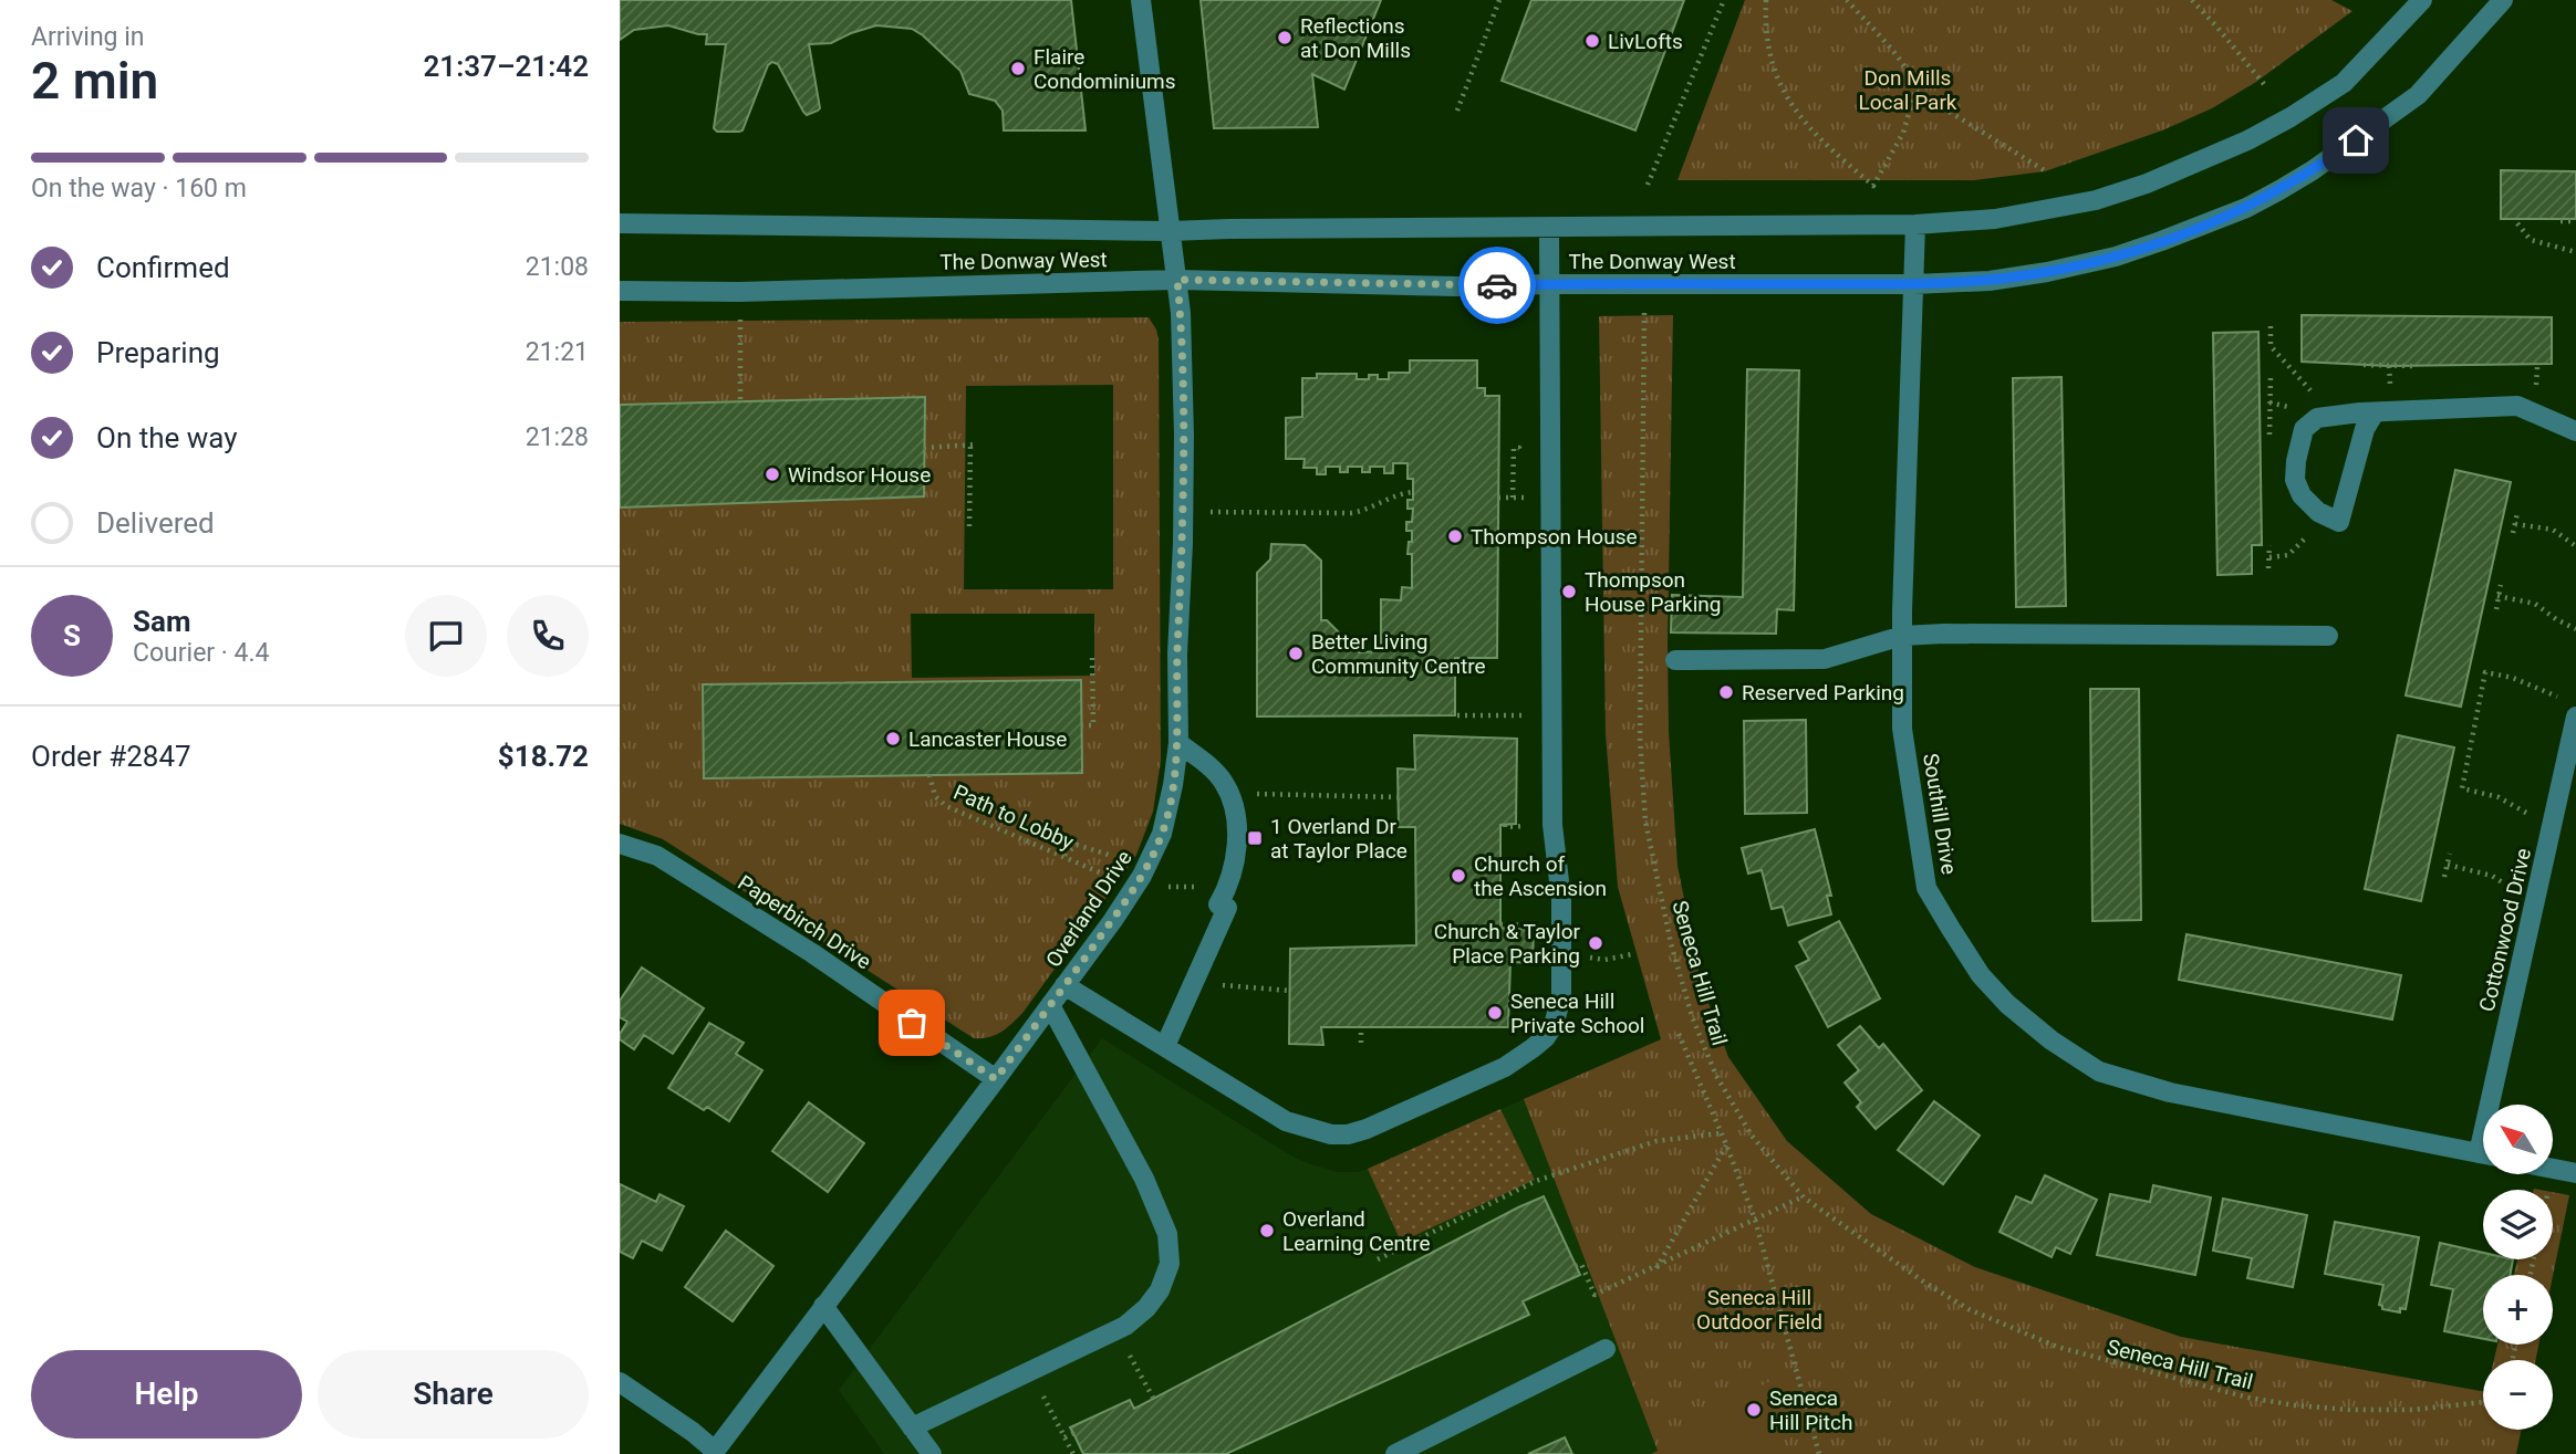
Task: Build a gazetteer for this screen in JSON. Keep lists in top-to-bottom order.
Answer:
{
  "streets": {
    "street": [
      "The Donway West",
      "Southill Drive",
      "Overland Drive",
      "Paperbirch Drive",
      "Cottonwood Drive"
    ],
    "path": ["Path to Lobby", "Seneca Hill Trail"]
  },
  "crossings": [
    ["The Donway West", "Southill Drive"],
    ["The Donway West", "Overland Drive"],
    ["Overland Drive", "Paperbirch Drive"]
  ],
  "parks": ["Don Mills Local Park", "Seneca Hill Outdoor Field"],
  "places": {
    "other": [
      "Reflections at Don Mills",
      "LivLofts",
      "Flaire Condominiums",
      "Windsor House",
      "Thompson House",
      "Thompson House Parking",
      "Better Living Community Centre",
      "Reserved Parking",
      "Lancaster House",
      "Church of the Ascension",
      "Church & Taylor Place Parking",
      "Seneca Hill Private School",
      "Overland Learning Centre",
      "Seneca Hill Pitch"
    ],
    "transit": ["1 Overland Dr at Taylor Place"]
  },
  "north": "top left",
  "page": {
    "heading": ["2 min", "Arriving in", "21:37–21:42"],
    "panel": [
      "Sam",
      "Courier · 4.4",
      "Order #2847",
      "$18.72"
    ],
    "bar": "On the way · 160 m",
    "list": [
      ["Confirmed", "21:08"],
      ["Preparing", "21:21"],
      ["On the way", "21:28"],
      "Delivered"
    ],
    "round": "S",
    "map_buttons": ["+", "−"],
    "buttons": ["Help", "Share"]
  }
}
